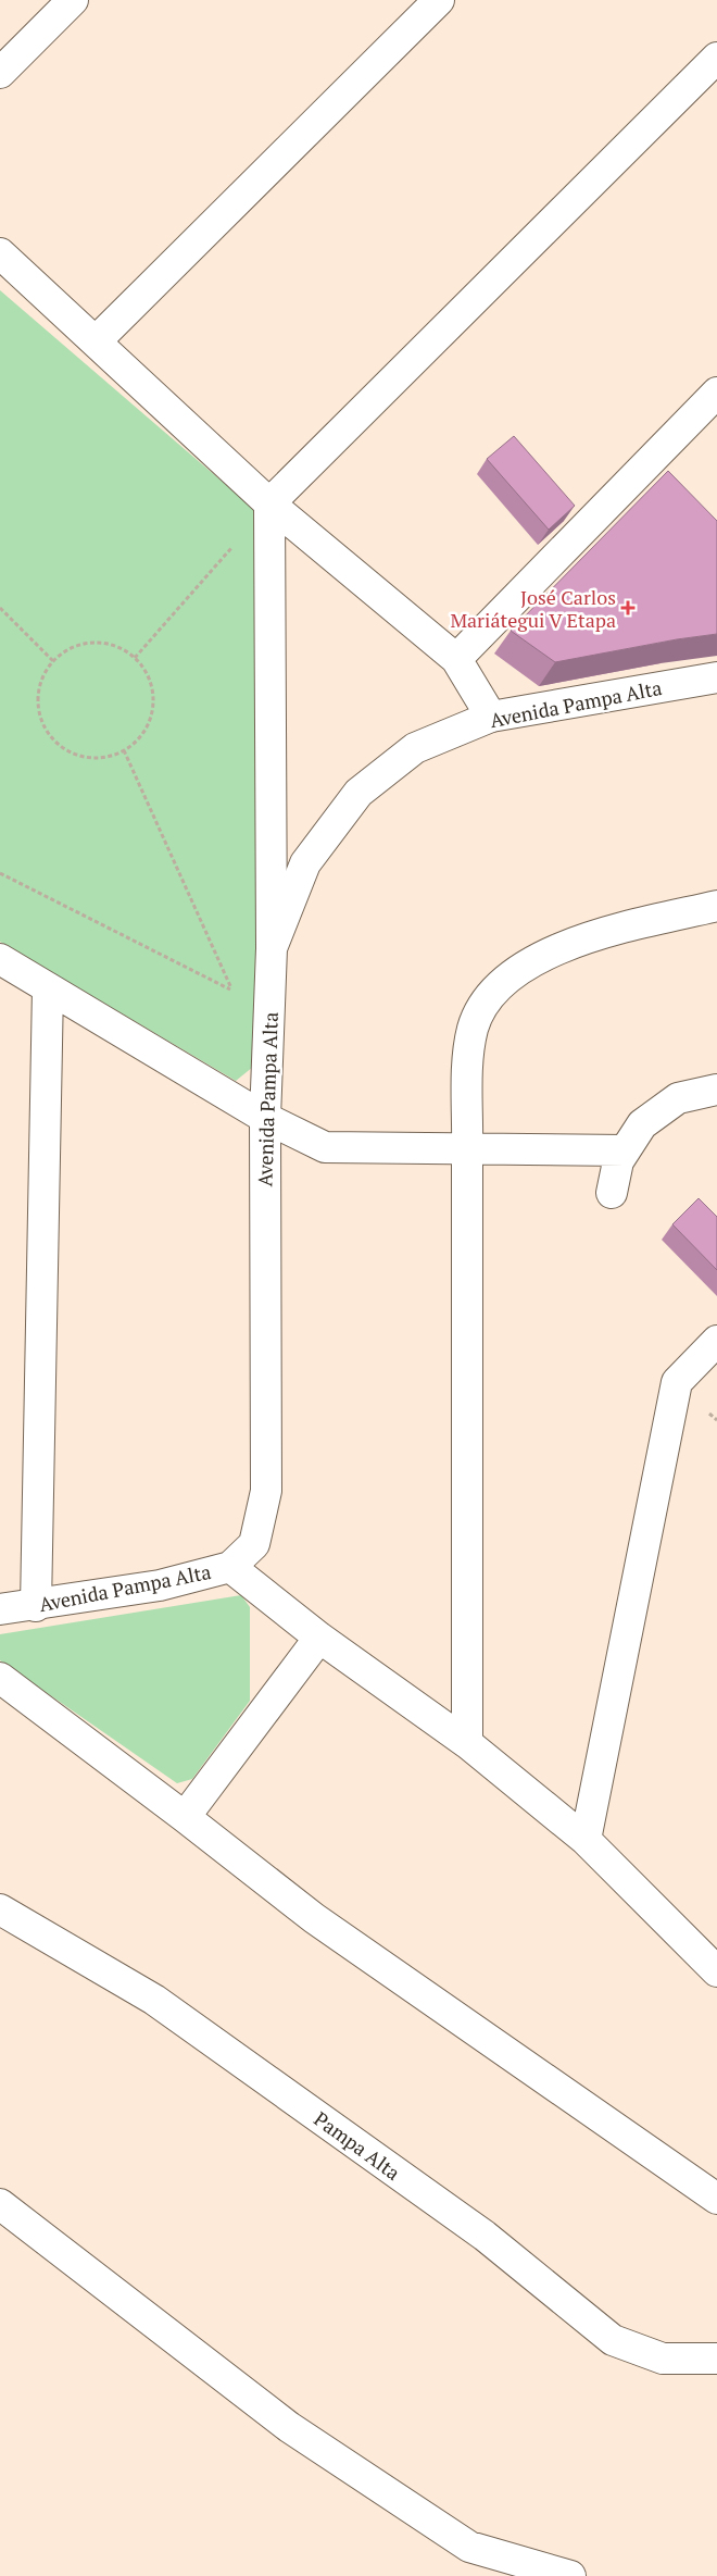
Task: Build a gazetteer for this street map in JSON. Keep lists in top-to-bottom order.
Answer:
{
  "streets": {
    "street": ["Avenida Pampa Alta", "Pampa Alta"]
  },
  "places": {
    "health": ["José Carlos Mariátegui V Etapa"]
  }
}
